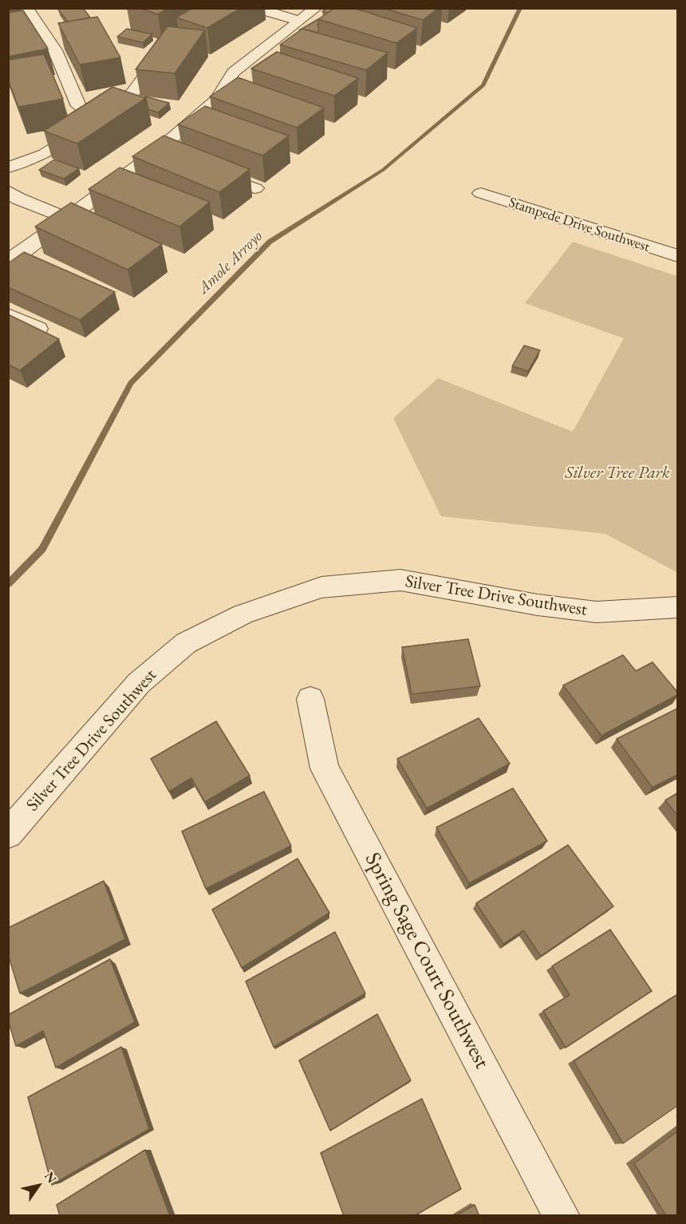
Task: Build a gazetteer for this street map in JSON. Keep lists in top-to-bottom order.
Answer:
{
  "streets": {
    "street": ["Stampede Drive Southwest", "Silver Tree Drive Southwest", "Spring Sage Court Southwest"]
  },
  "water": ["Amole Arroyo"],
  "parks": ["Silver Tree Park"],
  "north": "top right"
}
